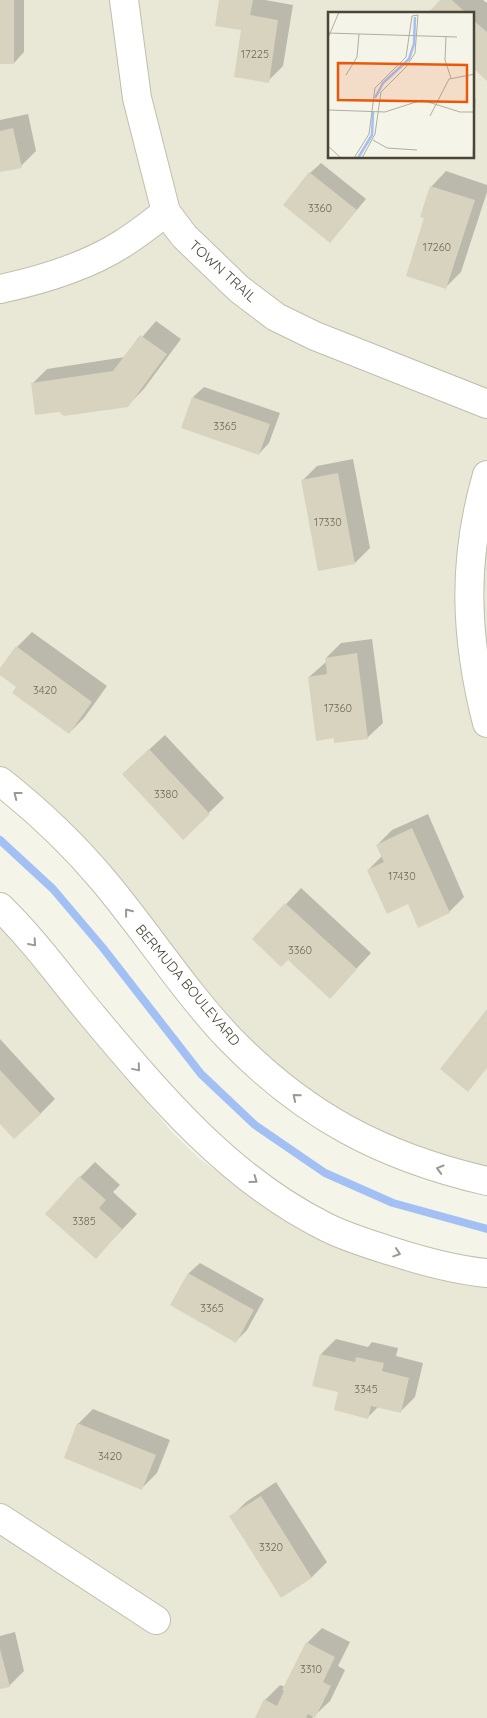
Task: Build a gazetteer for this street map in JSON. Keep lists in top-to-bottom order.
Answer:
{
  "streets": {
    "street": ["TOWN TRAIL", "BERMUDA BOULEVARD"]
  },
  "house_numbers": [
    "17225",
    "3360",
    "17260",
    "3365",
    "17330",
    "3420",
    "17360",
    "3380",
    "17430",
    "3360",
    "3385",
    "3365",
    "3345",
    "3420",
    "3320",
    "3310"
  ]
}
